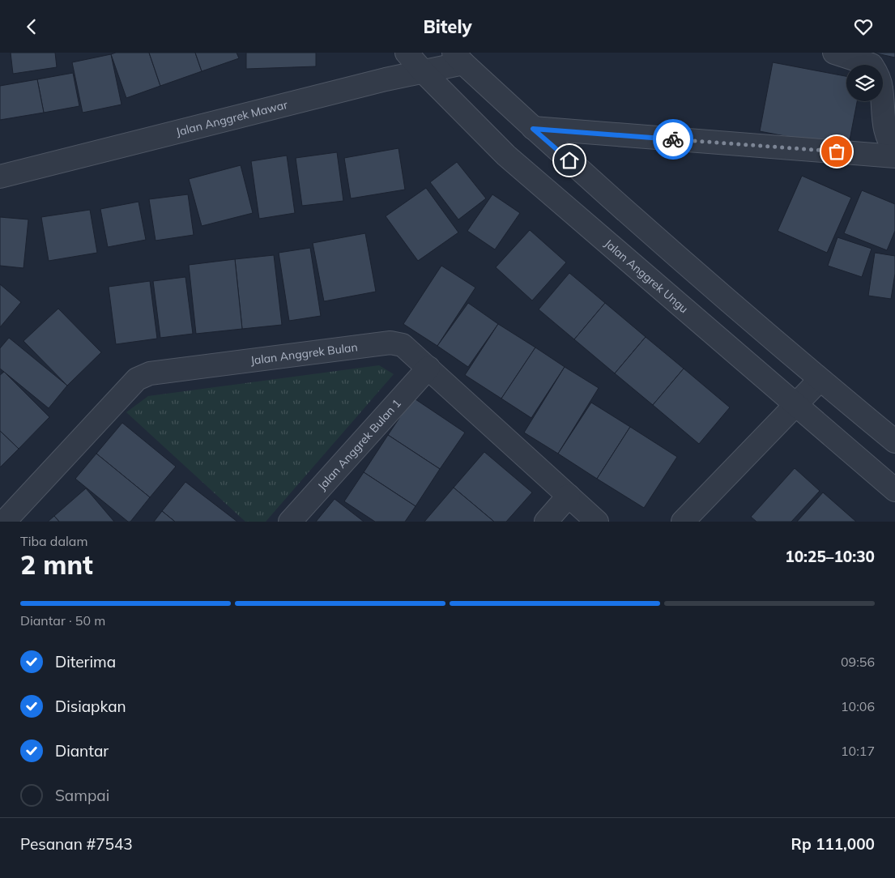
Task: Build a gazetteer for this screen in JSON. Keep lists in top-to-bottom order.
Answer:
{
  "streets": {
    "street": [
      "Jalan Anggrek Mawar",
      "Jalan Anggrek Ungu",
      "Jalan Anggrek Bulan",
      "Jalan Anggrek Bulan 1"
    ]
  },
  "crossings": [
    ["Jalan Anggrek Mawar", "Jalan Anggrek Ungu"],
    ["Jalan Anggrek Bulan", "Jalan Anggrek Bulan 1"]
  ],
  "page": {
    "header": "Bitely",
    "heading": ["2 mnt", "Tiba dalam", "10:25–10:30"],
    "panel": ["Pesanan #7543", "Rp 111,000"],
    "bar": "Diantar · 50 m",
    "list": [
      ["Diterima", "09:56"],
      ["Disiapkan", "10:06"],
      ["Diantar", "10:17"],
      "Sampai"
    ]
  }
}
